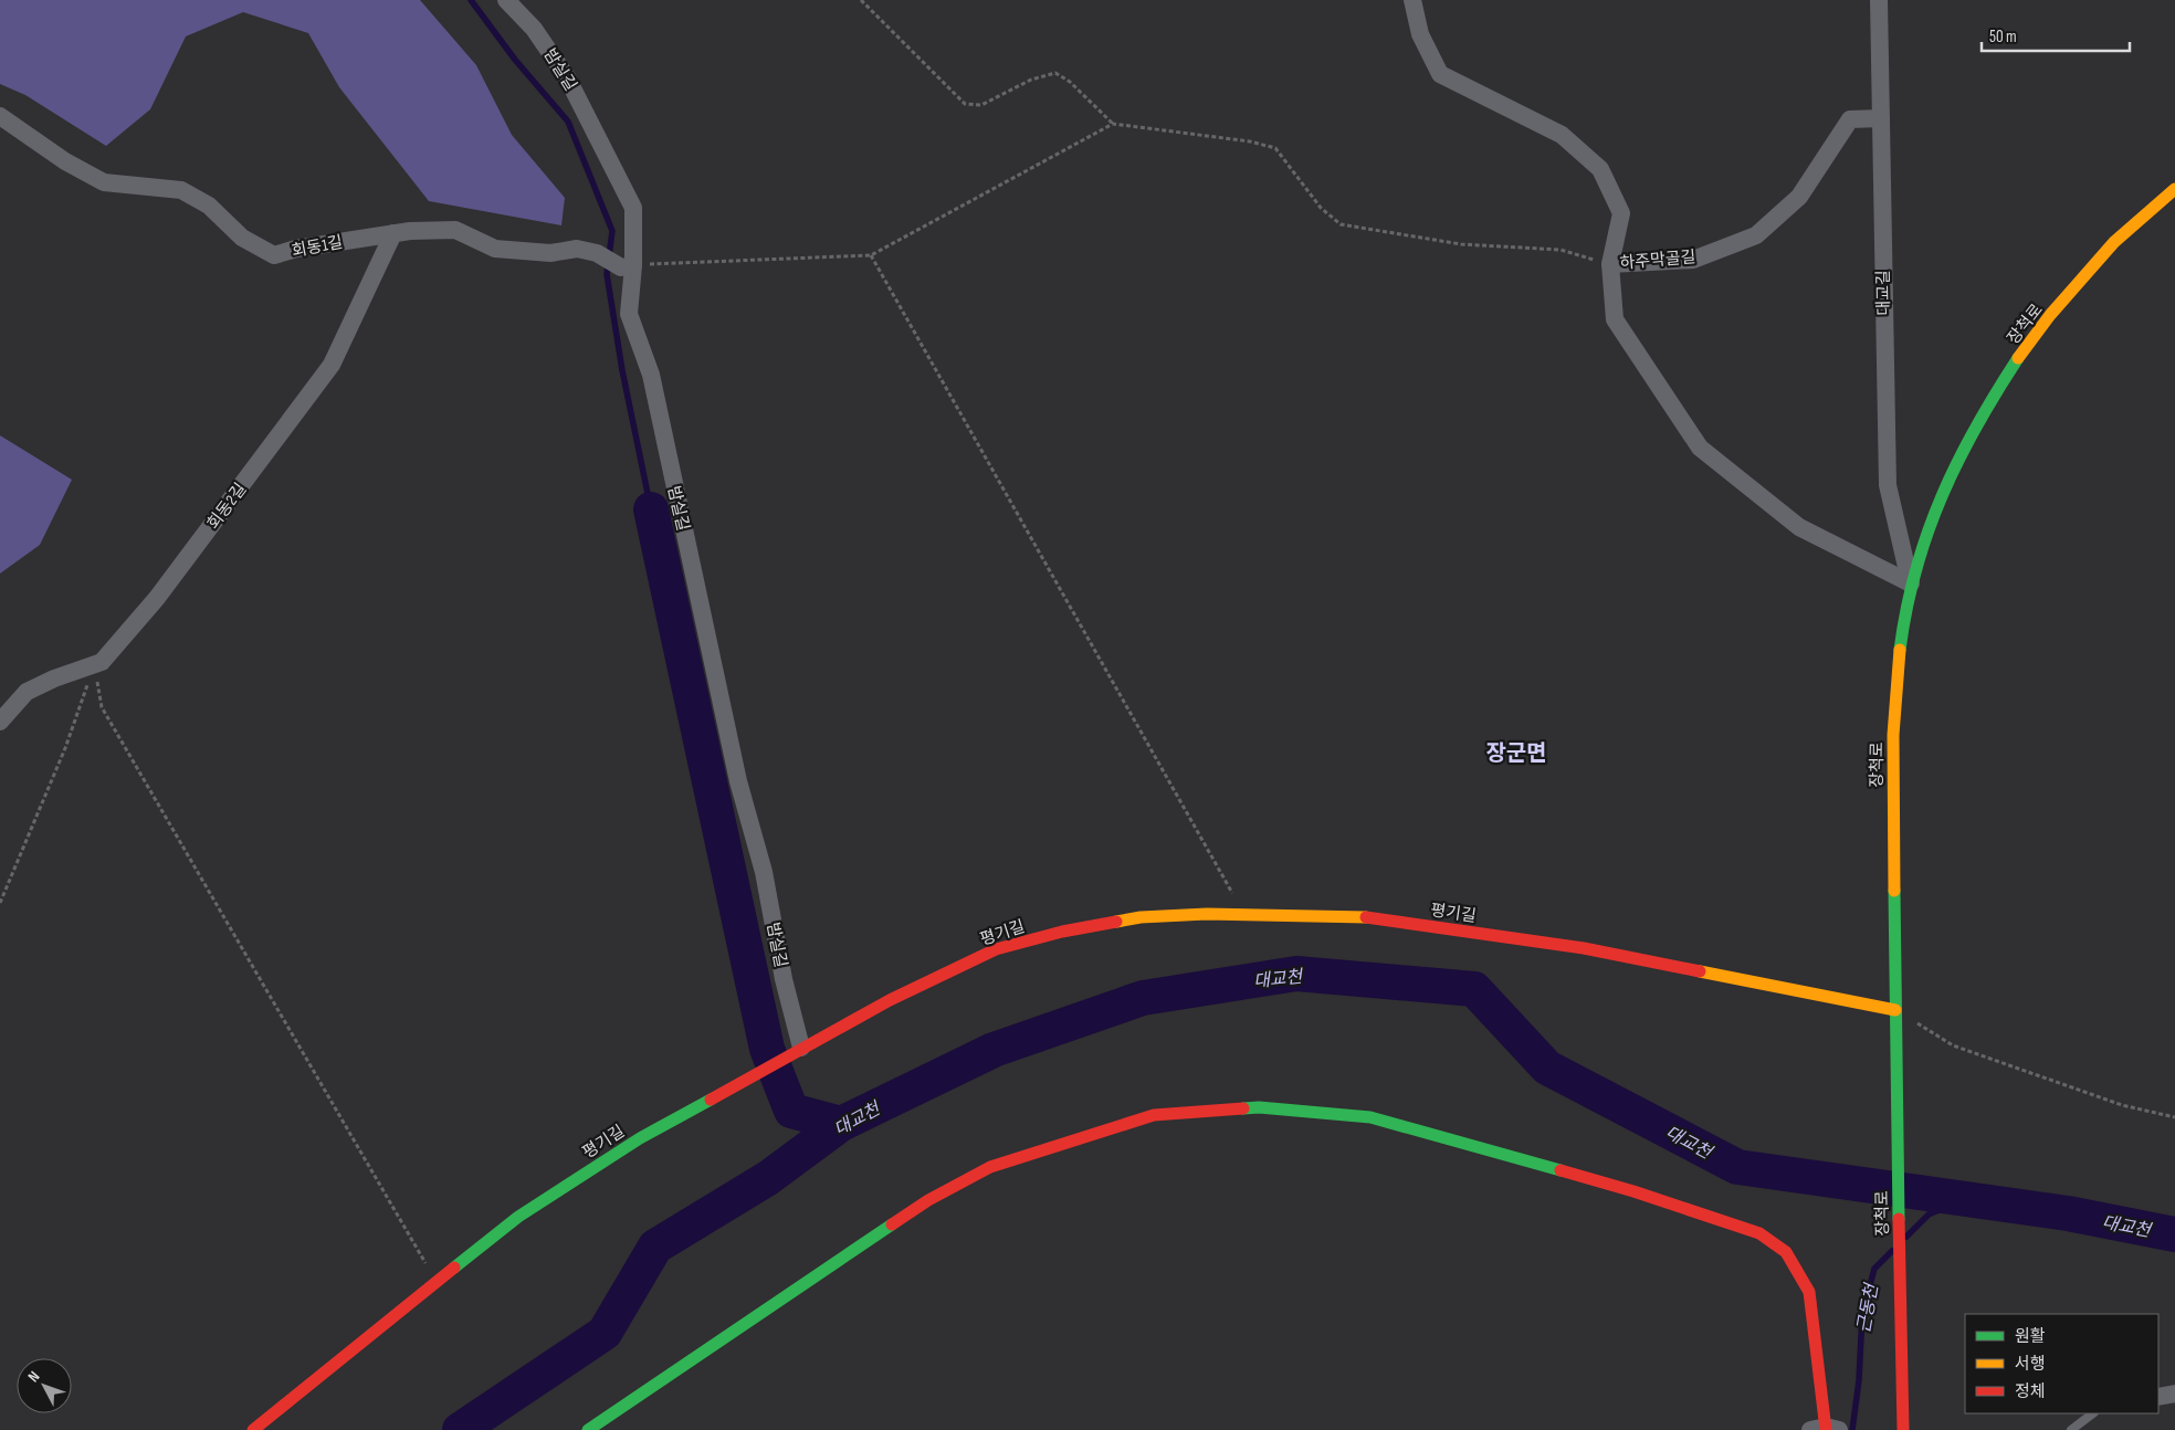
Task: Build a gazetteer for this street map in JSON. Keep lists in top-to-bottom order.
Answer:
{
  "streets": {
    "main road": ["장척로", "평기길"],
    "street": [
      "밤실길",
      "회동1길",
      "하주막골길",
      "대교길",
      "회동2길"
    ]
  },
  "crossings": [
    ["밤실길", "회동1길"],
    ["밤실길", "평기길"],
    ["회동1길", "회동2길"],
    ["하주막골길", "대교길"],
    ["대교길", "장척로"],
    ["장척로", "평기길"]
  ],
  "districts": ["장군면"],
  "water": ["대교천", "근동천"],
  "legend": ["원활", "서행", "정체"],
  "scale_bar": "50 m",
  "north": "top left"
}
